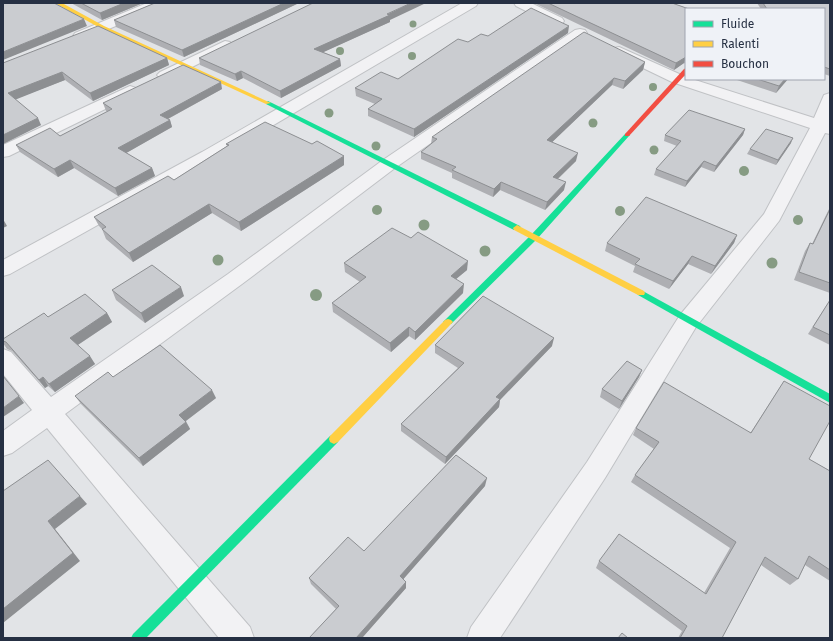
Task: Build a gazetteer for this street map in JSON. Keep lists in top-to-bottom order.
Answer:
{
  "legend": ["Fluide", "Ralenti", "Bouchon"]
}
